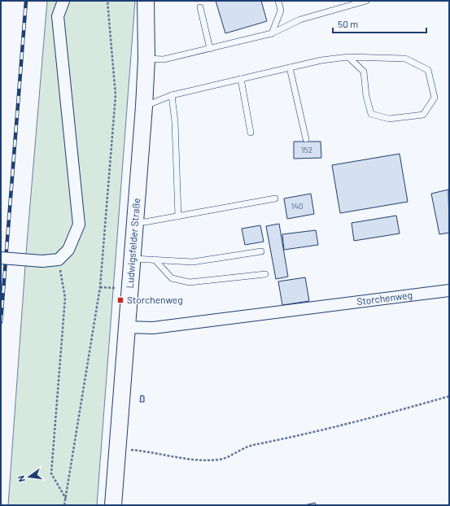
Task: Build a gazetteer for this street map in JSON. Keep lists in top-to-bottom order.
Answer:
{
  "streets": {
    "street": ["Ludwigsfelder Straße", "Storchenweg"]
  },
  "crossings": [
    ["Ludwigsfelder Straße", "Storchenweg"]
  ],
  "places": {
    "transit": ["Storchenweg"]
  },
  "house_numbers": ["152", "140"],
  "scale_bar": "50 m",
  "north": "left"
}
